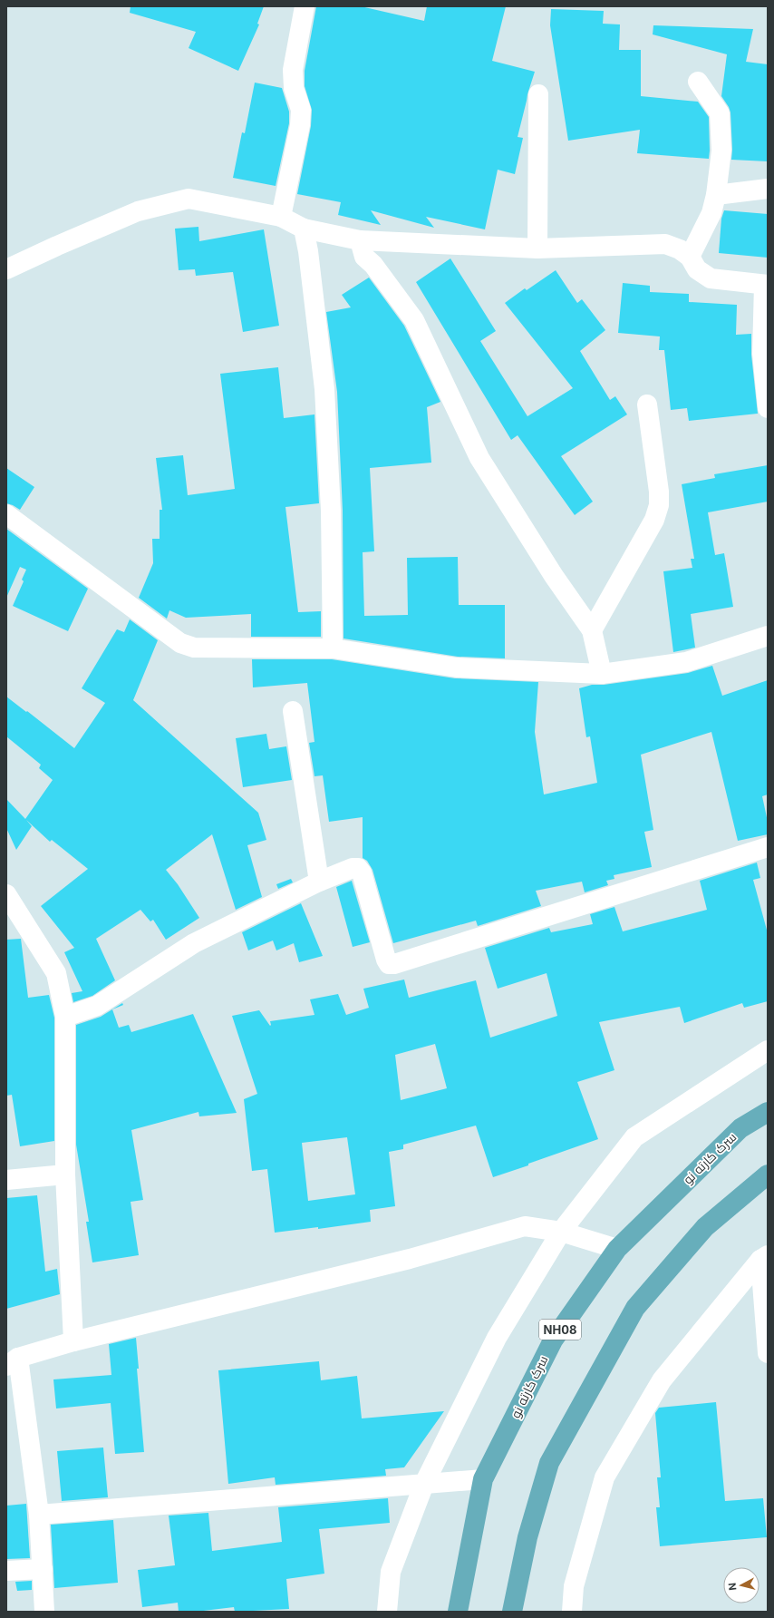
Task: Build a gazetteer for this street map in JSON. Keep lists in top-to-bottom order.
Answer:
{
  "streets": {
    "highway": ["سرک کارته نو", "NH08"]
  },
  "north": "left"
}
